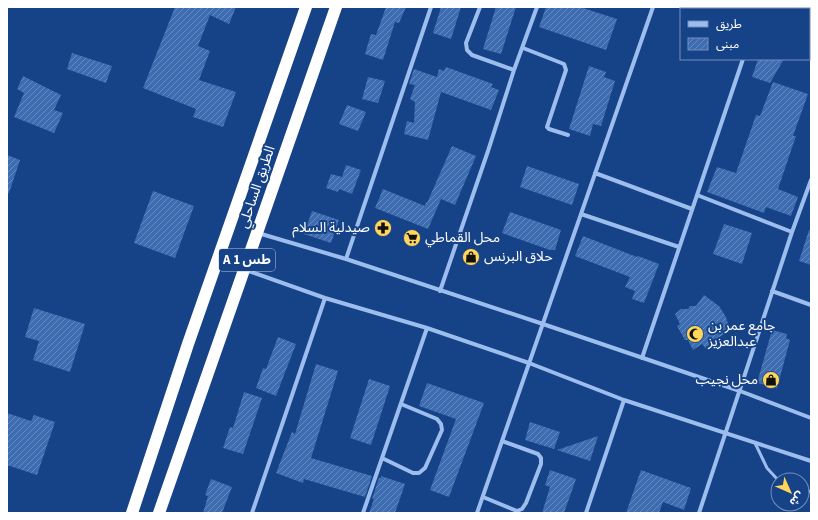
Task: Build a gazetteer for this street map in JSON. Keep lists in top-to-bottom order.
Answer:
{
  "streets": {
    "highway": ["الطريق الساحلي", "A 1 طس"]
  },
  "places": {
    "pharmacy": ["صيدلية السلام"],
    "supermarket": ["محل القماطي"],
    "shop": ["حلاق البرنس", "محل نجيب"],
    "mosque": ["جامع عمر بن عبدالعزيز"]
  },
  "legend": ["طريق", "مبنى"],
  "north": "bottom right"
}
